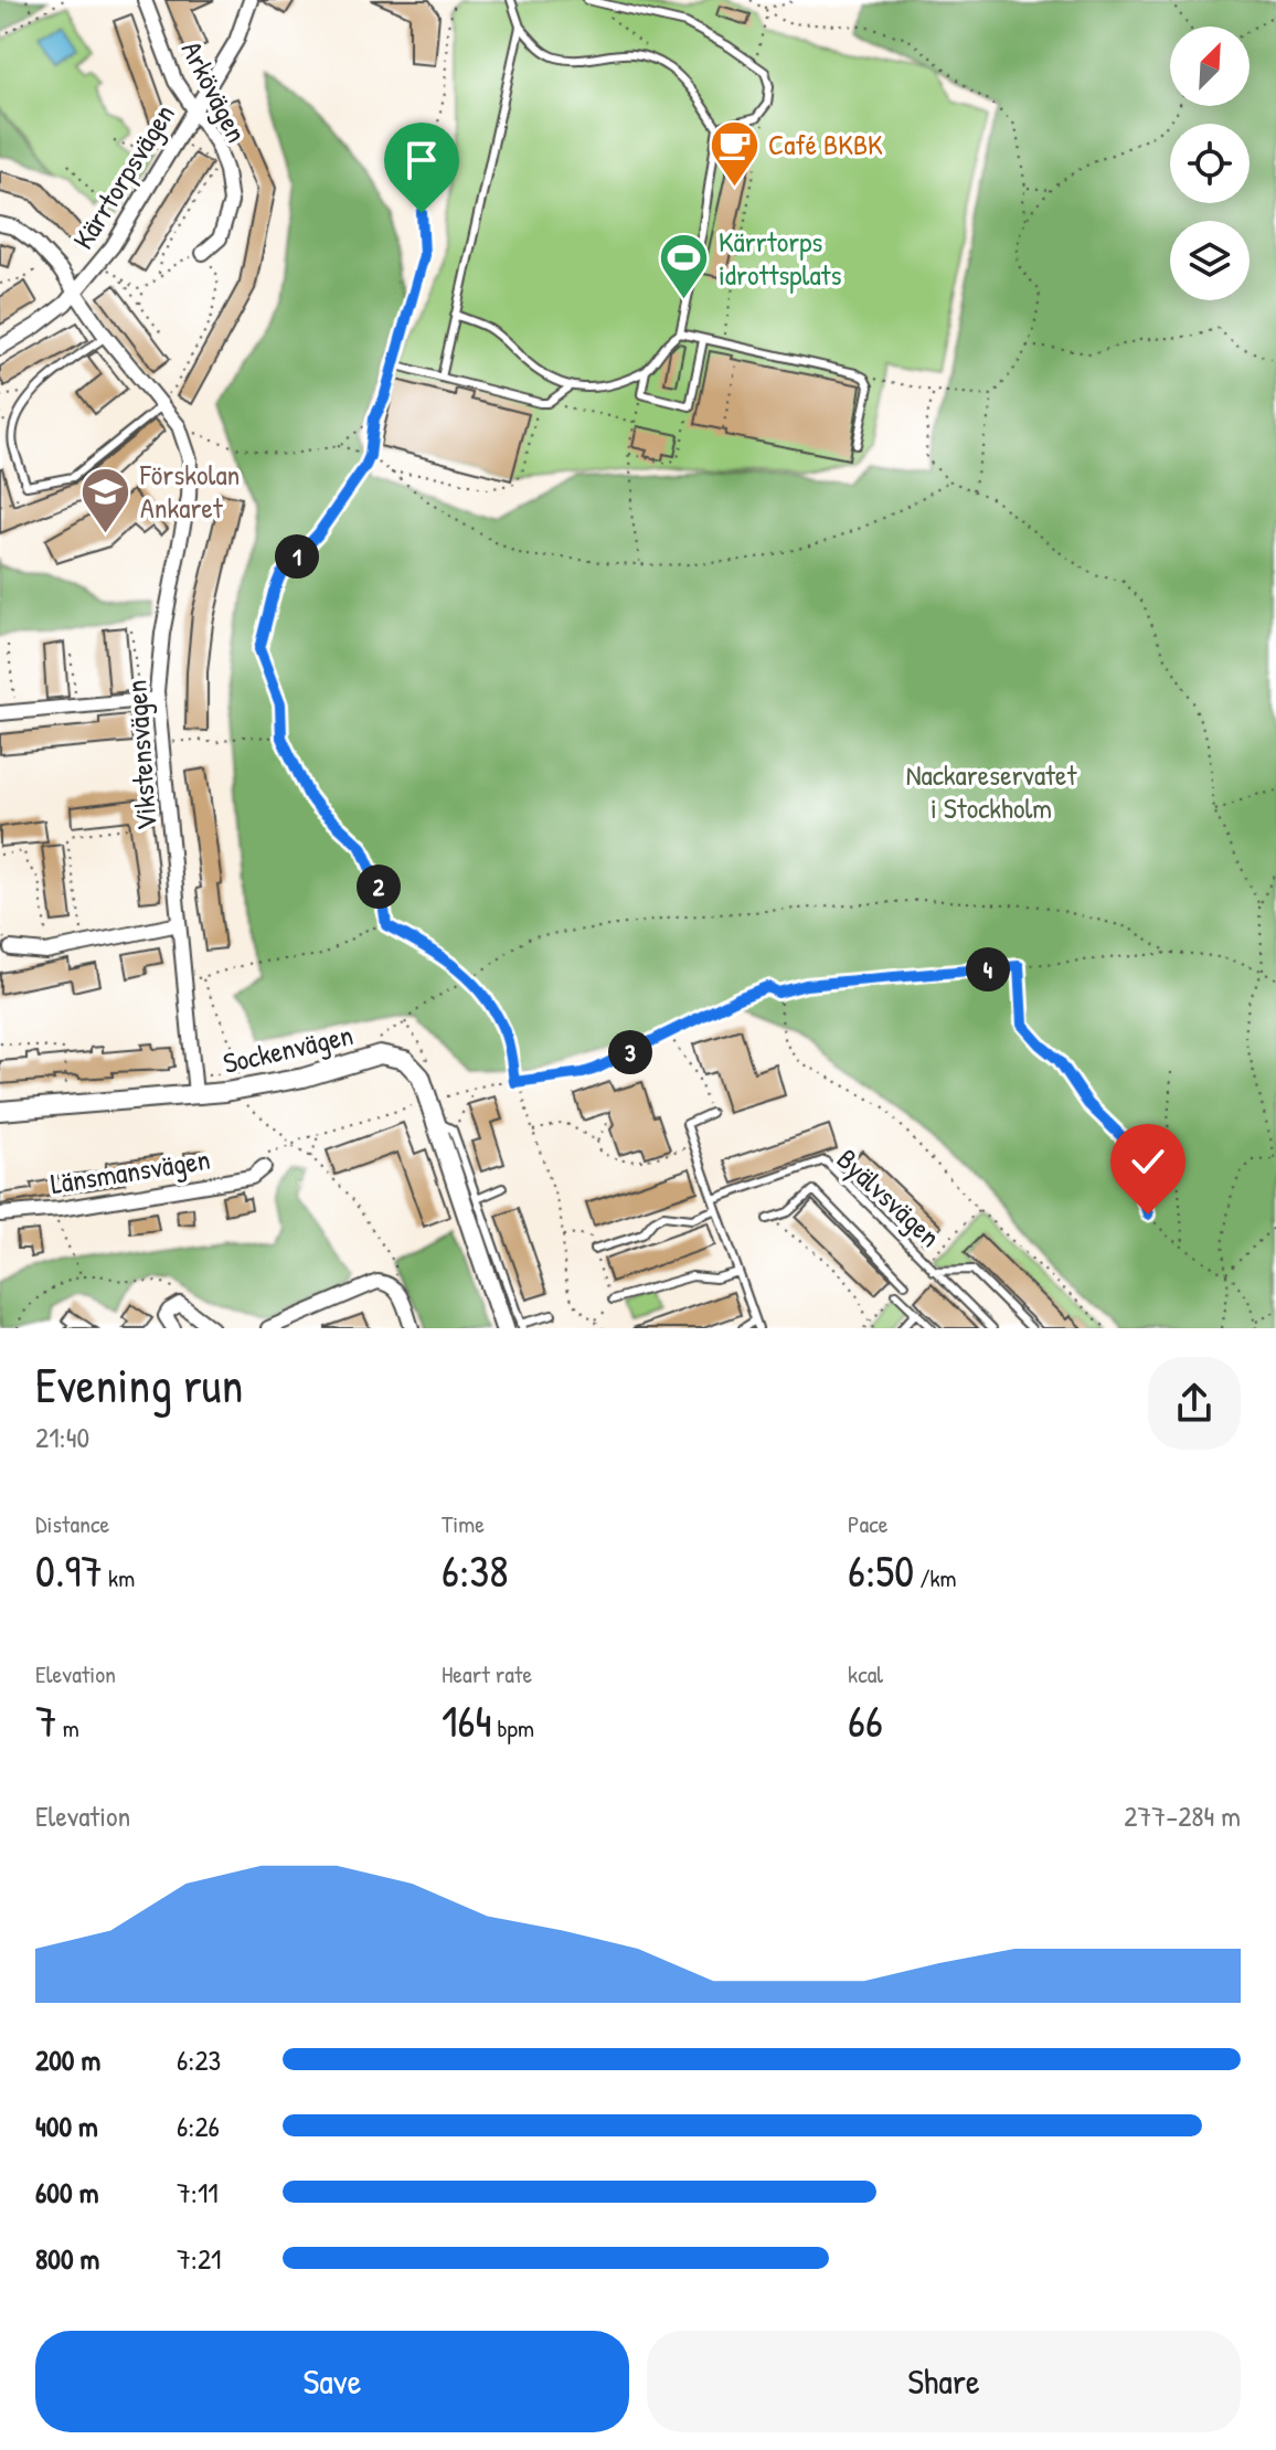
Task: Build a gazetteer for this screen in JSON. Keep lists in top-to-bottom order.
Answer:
{
  "streets": {
    "street": [
      "Arkövägen",
      "Kärrtorpsvägen",
      "Vikstensvägen",
      "Sockenvägen",
      "Länsmansvägen"
    ],
    "lane": ["Byälvsvägen"]
  },
  "crossings": [
    ["Arkövägen", "Kärrtorpsvägen"],
    ["Kärrtorpsvägen", "Vikstensvägen"],
    ["Vikstensvägen", "Sockenvägen"]
  ],
  "parks": ["Nackareservatet i Stockholm"],
  "places": {
    "cafe": ["Café BKBK"],
    "sports": ["Kärrtorps idrottsplats"],
    "school or university": ["Förskolan Ankaret"]
  },
  "north": "top right",
  "page": {
    "pins": [
      "1",
      "2",
      "4",
      "3"
    ],
    "heading": ["Evening run", "21:40"],
    "stats": [
      ["Distance", "0.97 km"],
      ["Time", "6:38"],
      ["Pace", "6:50 /km"],
      ["Elevation", "7 m"],
      ["Heart rate", "164 bpm"],
      ["kcal", "66"]
    ],
    "chart": ["Elevation", "277–284 m"],
    "list": [
      {
        "name": "200 m",
        "note": "6:23"
      },
      {
        "name": "400 m",
        "note": "6:26"
      },
      {
        "name": "600 m",
        "note": "7:11"
      },
      {
        "name": "800 m",
        "note": "7:21"
      }
    ],
    "buttons": ["Save", "Share"]
  }
}
